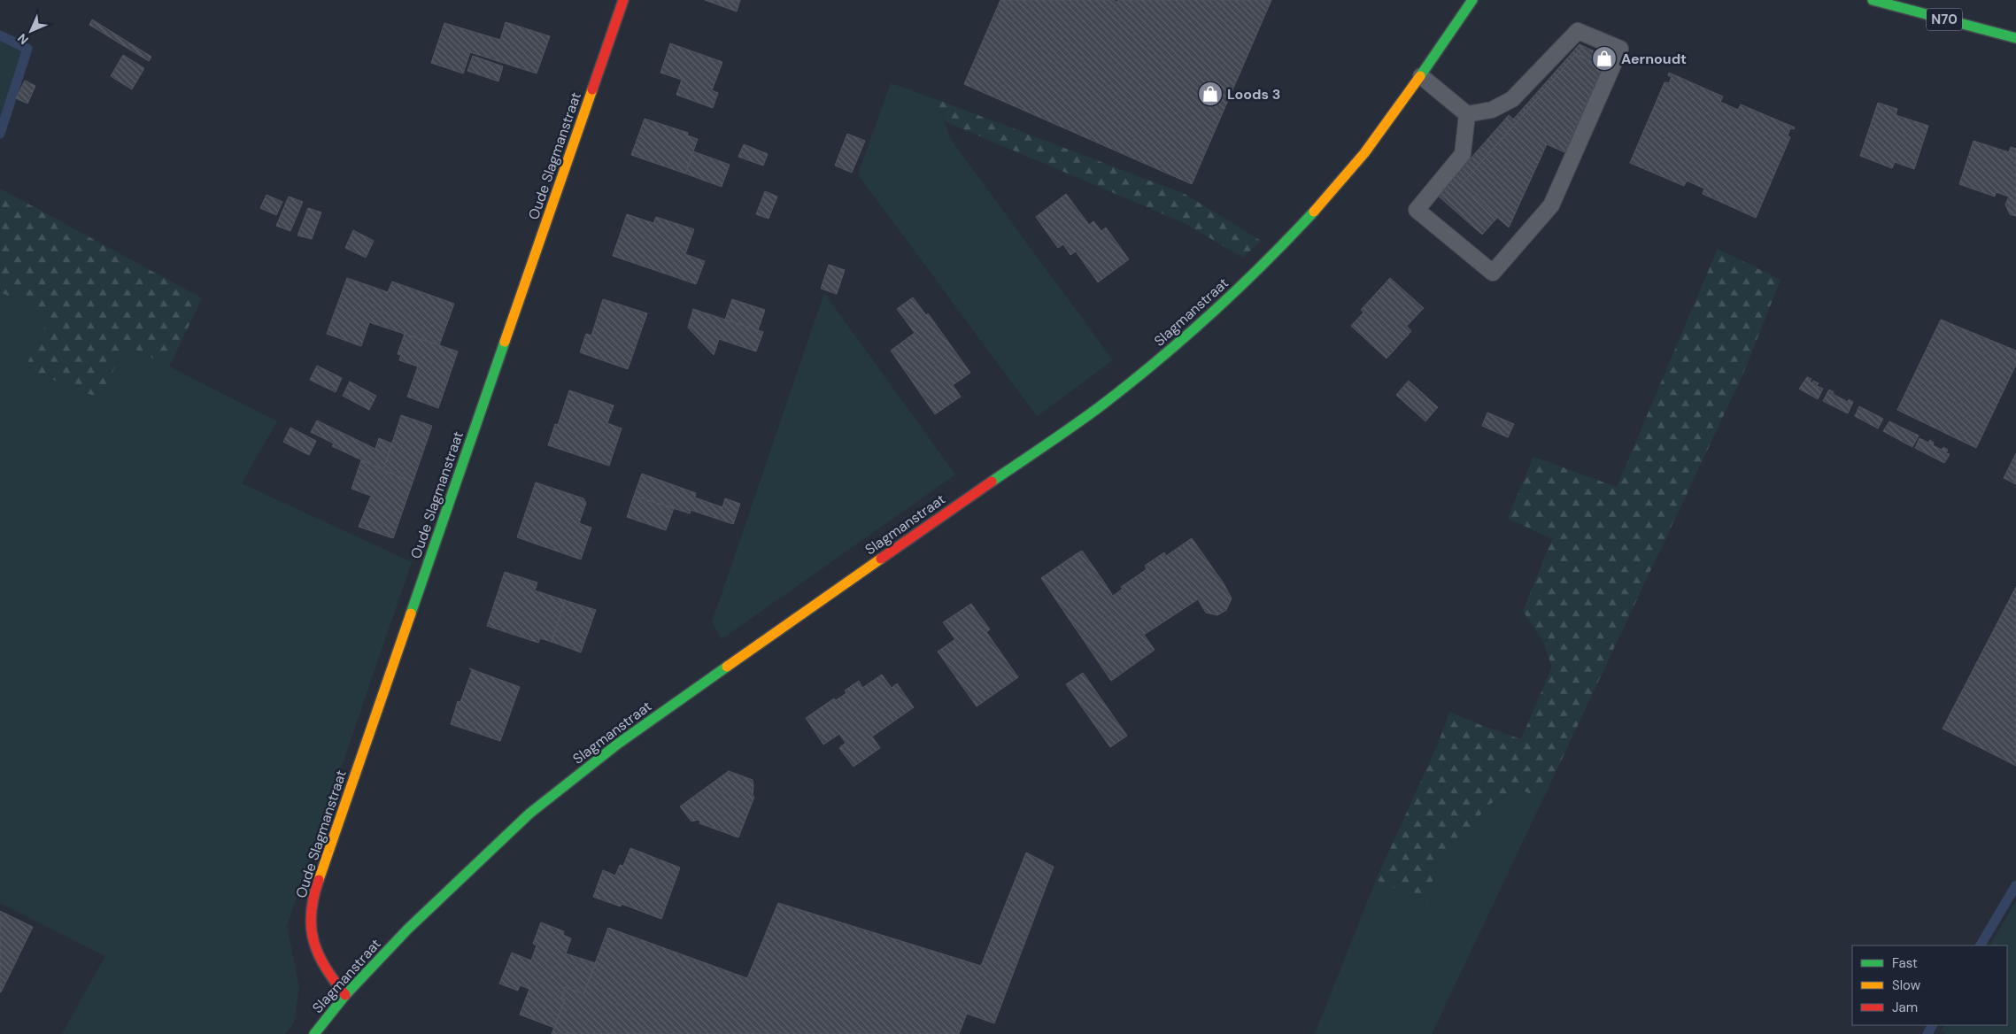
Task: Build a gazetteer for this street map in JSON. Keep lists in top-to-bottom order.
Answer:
{
  "streets": {
    "main road": ["N70", "Oude Slagmanstraat", "Slagmanstraat"]
  },
  "crossings": [
    ["Oude Slagmanstraat", "Slagmanstraat"]
  ],
  "places": {
    "shop": ["Aernoudt", "Loods 3"]
  },
  "legend": ["Fast", "Slow", "Jam"],
  "north": "bottom left"
}
